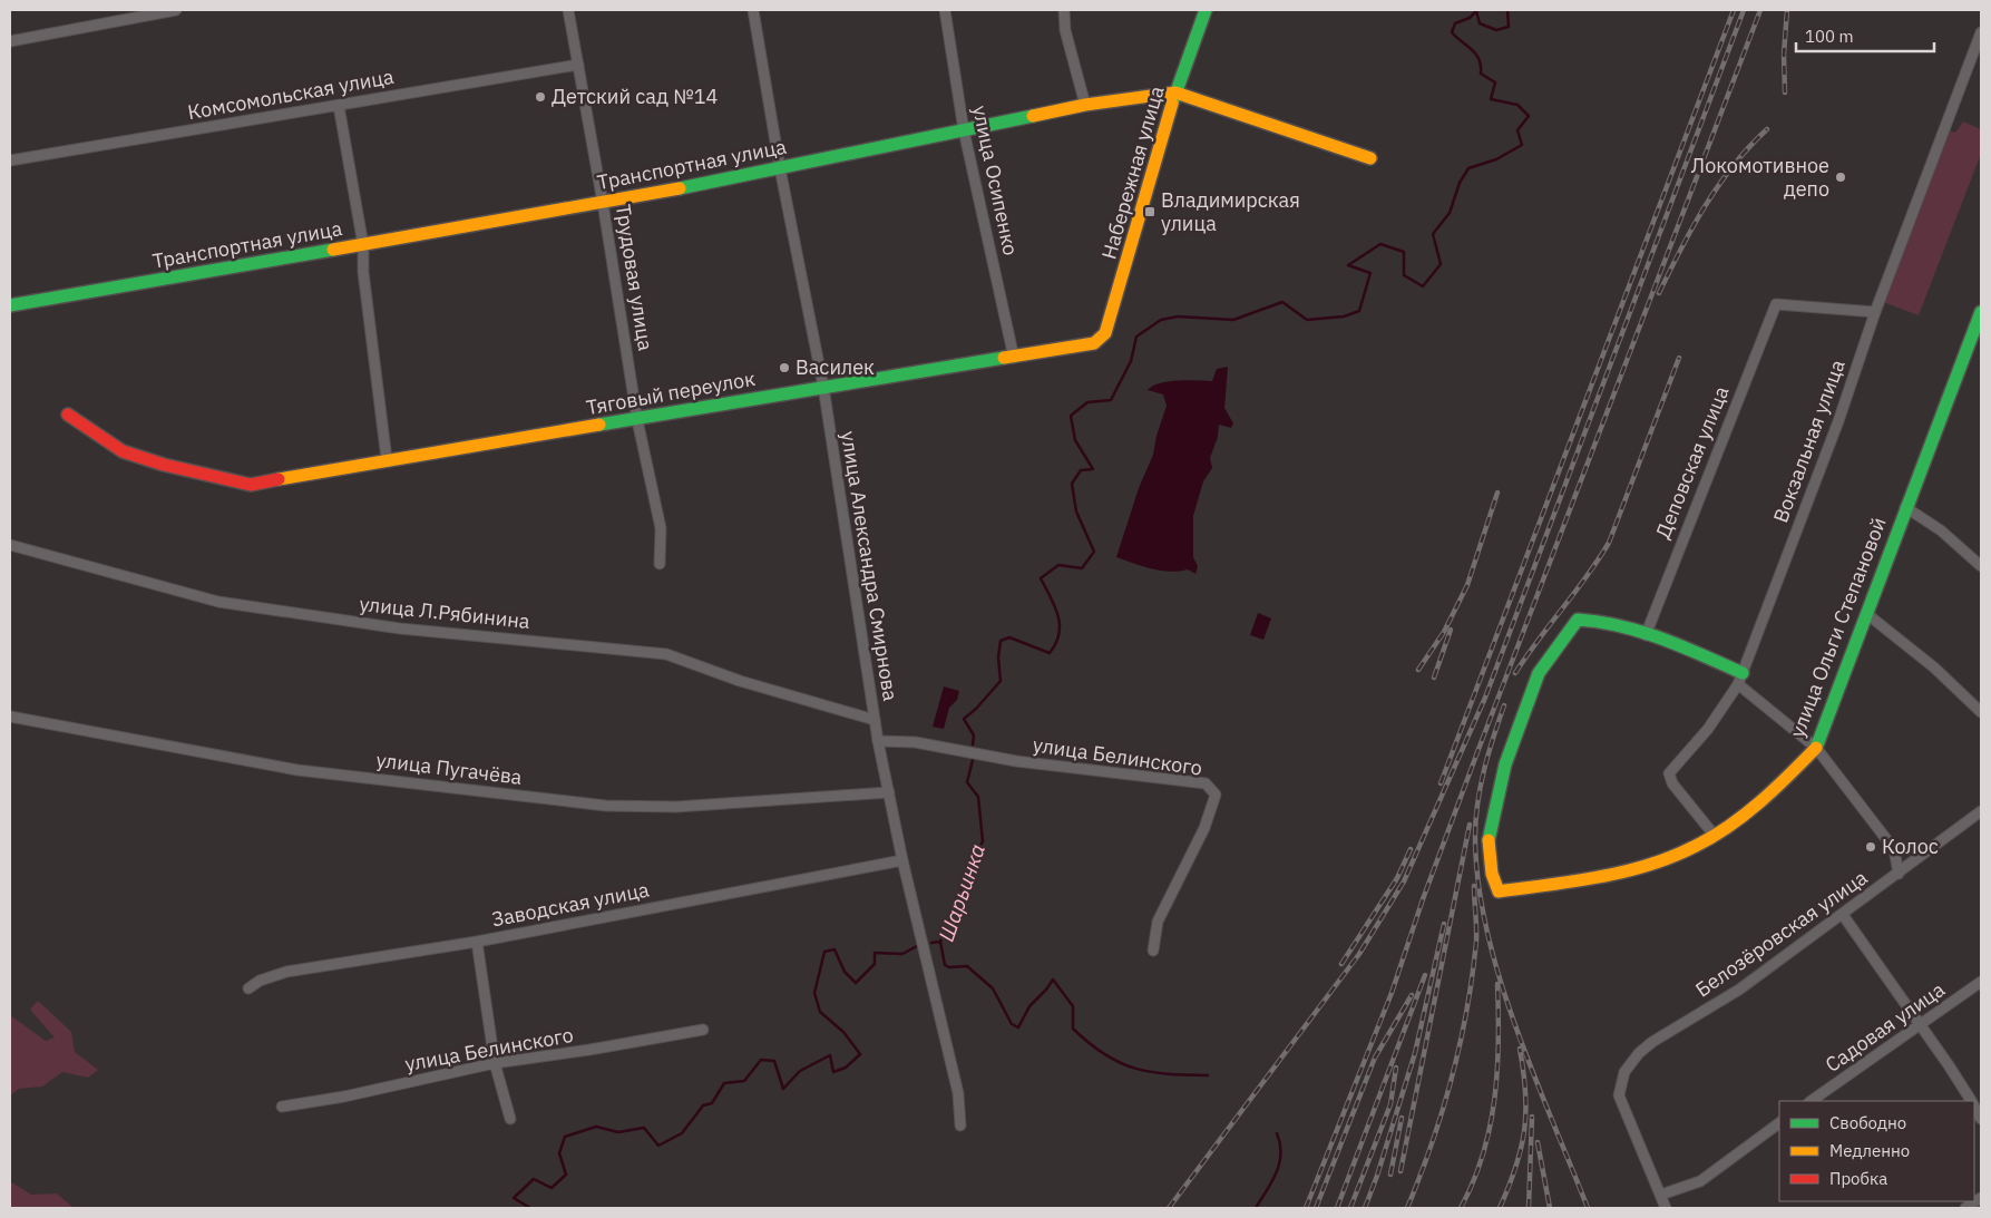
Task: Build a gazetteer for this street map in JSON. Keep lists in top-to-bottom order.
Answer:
{
  "streets": {
    "street": [
      "Комсомольская улица",
      "Транспортная улица",
      "Набережная улица",
      "улица Осипенко",
      "Трудовая улица",
      "Тяговый переулок",
      "Вокзальная улица",
      "Деповская улица",
      "улица Александра Смирнова",
      "улица Л.Рябинина",
      "улица Ольги Степановой",
      "улица Белинского",
      "улица Пугачёва",
      "Заводская улица",
      "Белозёровская улица",
      "Садовая улица"
    ]
  },
  "crossings": [
    ["Комсомольская улица", "Трудовая улица"],
    ["Транспортная улица", "Набережная улица"],
    ["Транспортная улица", "улица Осипенко"],
    ["Транспортная улица", "Трудовая улица"],
    ["Транспортная улица", "улица Александра Смирнова"],
    ["Набережная улица", "Тяговый переулок"],
    ["улица Осипенко", "Тяговый переулок"],
    ["Трудовая улица", "Тяговый переулок"],
    ["Тяговый переулок", "улица Александра Смирнова"],
    ["Вокзальная улица", "Деповская улица"],
    ["Вокзальная улица", "улица Ольги Степановой"],
    ["Деповская улица", "улица Ольги Степановой"],
    ["улица Александра Смирнова", "улица Л.Рябинина"],
    ["улица Александра Смирнова", "улица Белинского"],
    ["улица Александра Смирнова", "улица Пугачёва"],
    ["улица Александра Смирнова", "Заводская улица"]
  ],
  "water": ["Шарьинка"],
  "places": {
    "other": [
      "Детский сад №14",
      "Локомотивное депо",
      "Василек",
      "Колос"
    ],
    "transit": ["Владимирская улица"]
  },
  "legend": ["Свободно", "Медленно", "Пробка"],
  "scale_bar": "100 m"
}
